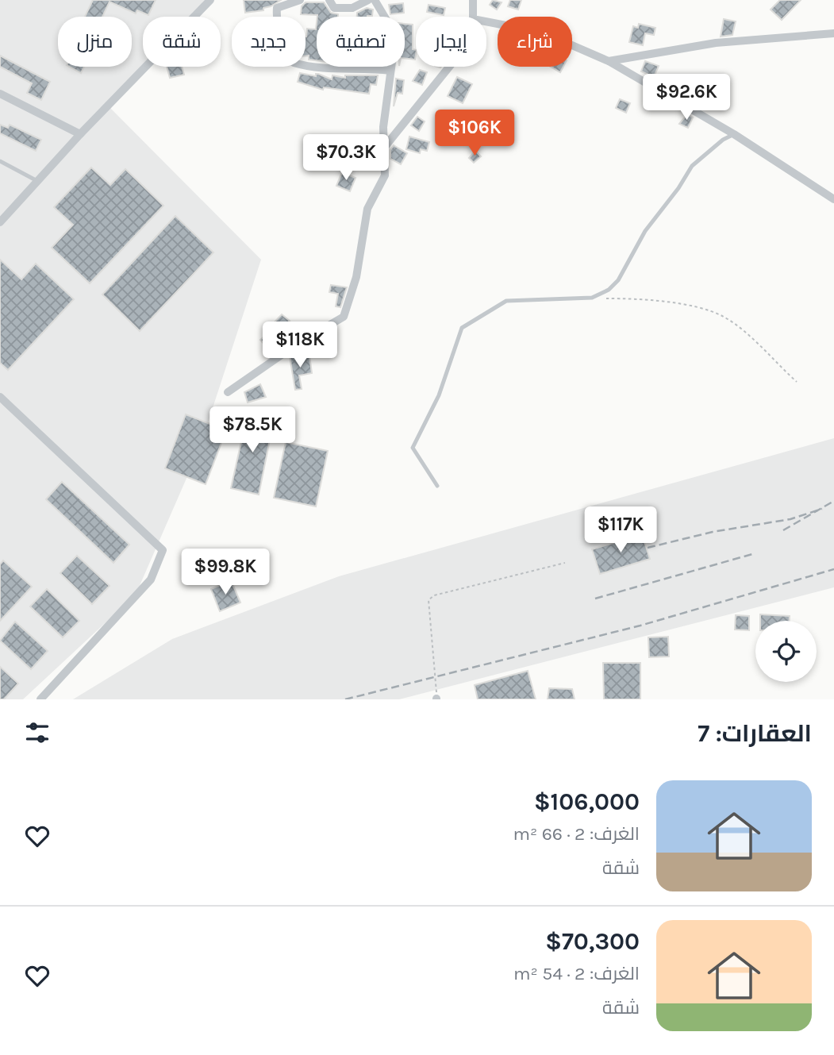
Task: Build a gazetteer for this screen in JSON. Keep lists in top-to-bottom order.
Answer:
{
  "page": {
    "chip": [
      "شراء",
      "إيجار",
      "تصفية",
      "جديد",
      "شقة",
      "منزل"
    ],
    "price": [
      "$92.6K",
      "$106K",
      "$70.3K",
      "$118K",
      "$78.5K",
      "$117K",
      "$99.8K"
    ],
    "heading": "العقارات: 7",
    "list": [
      {
        "name": "$106,000",
        "note": "الغرف: 2 · 66 m² · شقة"
      },
      {
        "name": "$70,300",
        "note": "الغرف: 2 · 54 m² · شقة"
      }
    ]
  }
}
